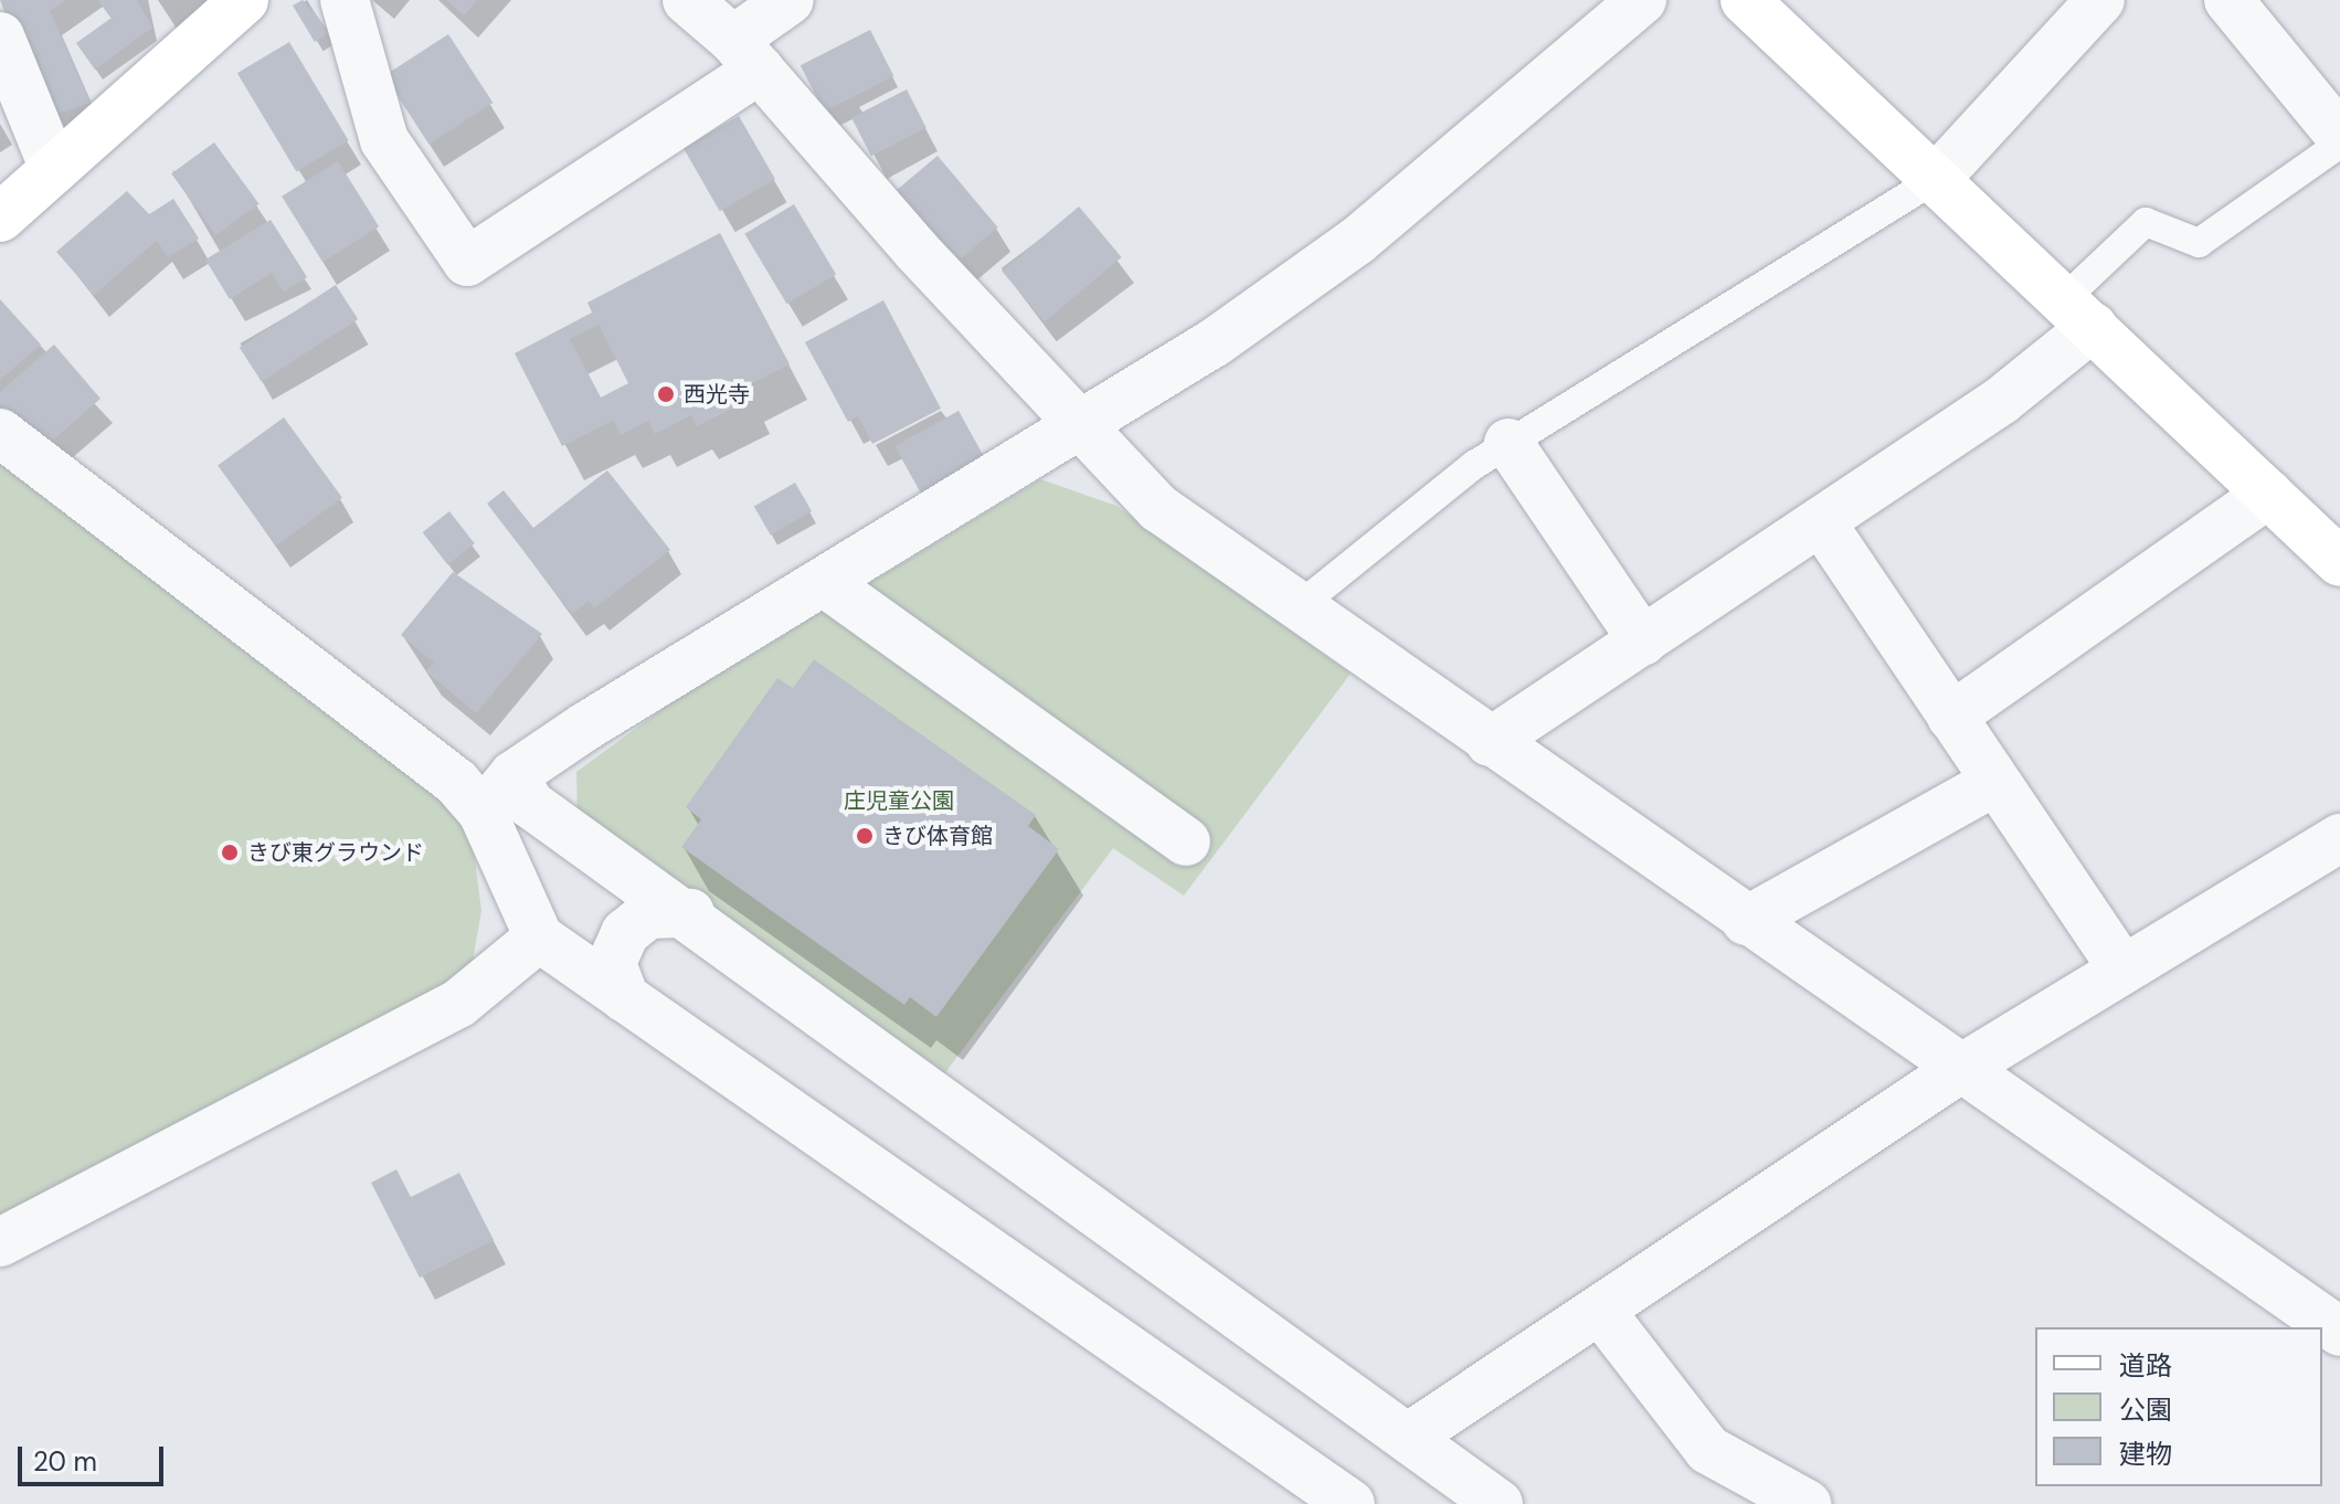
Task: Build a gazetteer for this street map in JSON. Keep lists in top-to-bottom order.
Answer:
{
  "parks": ["庄児童公園"],
  "places": ["西光寺", "きび体育館", "きび東グラウンド"],
  "legend": ["道路", "公園", "建物"],
  "scale_bar": "20 m"
}
